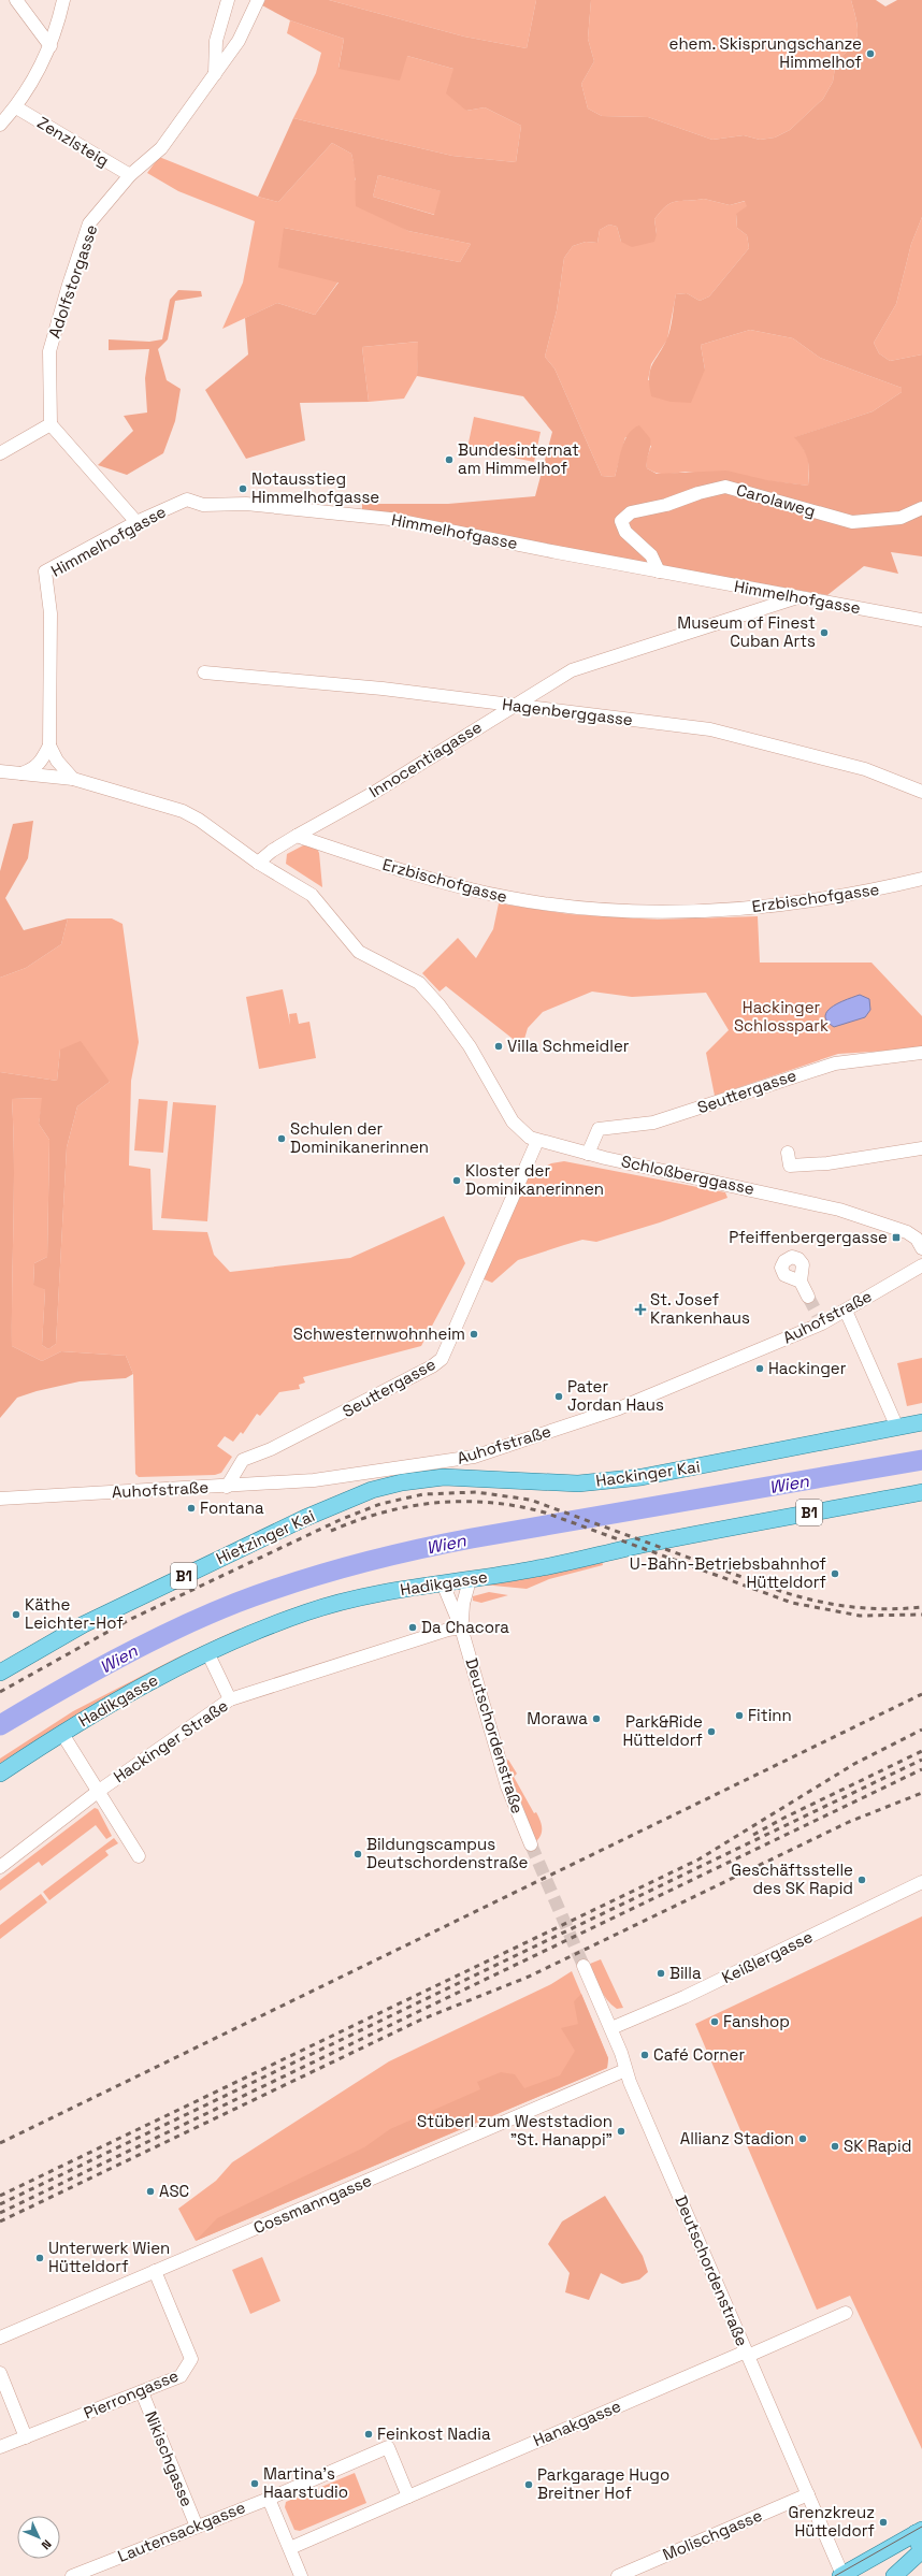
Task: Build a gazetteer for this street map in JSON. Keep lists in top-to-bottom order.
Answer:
{
  "streets": {
    "main road": [
      "Hackinger Kai",
      "B1",
      "Hietzinger Kai",
      "Hadikgasse"
    ],
    "street": [
      "Zenzlsteig",
      "Adolfstorgasse",
      "Carolaweg",
      "Himmelhofgasse",
      "Hagenberggasse",
      "Innocentiagasse",
      "Erzbischofgasse",
      "Seuttergasse",
      "Schloßberggasse",
      "Auhofstraße",
      "Deutschordenstraße",
      "Hackinger Straße",
      "Keißlergasse",
      "Cossmanngasse",
      "Pierrongasse",
      "Hanakgasse",
      "Nikischgasse",
      "Lautensackgasse",
      "Molischgasse"
    ]
  },
  "crossings": [
    ["Zenzlsteig", "Adolfstorgasse"],
    ["Carolaweg", "Himmelhofgasse"],
    ["Himmelhofgasse", "Innocentiagasse"],
    ["Hagenberggasse", "Innocentiagasse"],
    ["Innocentiagasse", "Erzbischofgasse"],
    ["Seuttergasse", "Schloßberggasse"],
    ["Seuttergasse", "Auhofstraße"],
    ["Hackinger Kai", "Hietzinger Kai"],
    ["Hadikgasse", "Deutschordenstraße"],
    ["Deutschordenstraße", "Hackinger Straße"],
    ["Deutschordenstraße", "Keißlergasse"],
    ["Deutschordenstraße", "Cossmanngasse"],
    ["Deutschordenstraße", "Hanakgasse"],
    ["Deutschordenstraße", "Molischgasse"],
    ["Cossmanngasse", "Pierrongasse"],
    ["Pierrongasse", "Nikischgasse"],
    ["Hanakgasse", "Lautensackgasse"],
    ["Nikischgasse", "Lautensackgasse"]
  ],
  "water": ["Wien"],
  "parks": ["Hackinger Schlosspark"],
  "places": {
    "other": [
      "ehem. Skisprungschanze Himmelhof",
      "Bundesinternat am Himmelhof",
      "Notausstieg Himmelhofgasse",
      "Museum of Finest Cuban Arts",
      "Villa Schmeidler",
      "Schulen der Dominikanerinnen",
      "Kloster der Dominikanerinnen",
      "Schwesternwohnheim",
      "Hackinger",
      "Pater Jordan Haus",
      "Fontana",
      "U-Bahn-Betriebsbahnhof Hütteldorf",
      "Käthe Leichter-Hof",
      "Da Chacora",
      "Fitinn",
      "Morawa",
      "Park&Ride Hütteldorf",
      "Bildungscampus Deutschordenstraße",
      "Geschäftsstelle des SK Rapid",
      "Billa",
      "Fanshop",
      "Café Corner",
      "Stüberl zum Weststadion \"St. Hanappi\"",
      "Allianz Stadion",
      "SK Rapid",
      "ASC",
      "Unterwerk Wien Hütteldorf",
      "Feinkost Nadia",
      "Martina's Haarstudio",
      "Parkgarage Hugo Breitner Hof",
      "Grenzkreuz Hütteldorf"
    ],
    "transit": ["Pfeiffenbergergasse"],
    "health": ["St. Josef Krankenhaus"]
  },
  "north": "bottom right"
}
